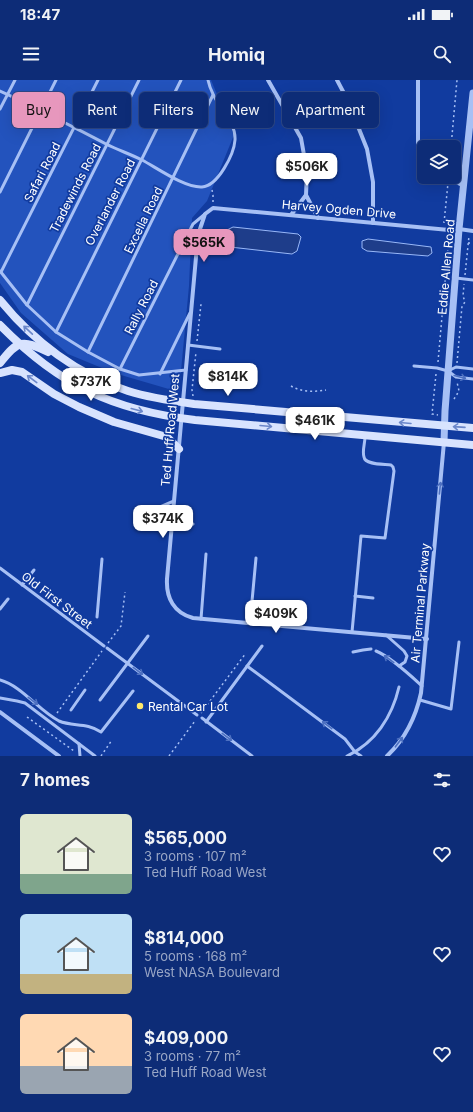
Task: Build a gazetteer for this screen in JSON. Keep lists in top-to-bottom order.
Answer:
{
  "streets": {
    "street": [
      "Harvey Ogden Drive",
      "Eddie Allen Road",
      "Ted Huff Road West",
      "Air Terminal Parkway"
    ],
    "lane": [
      "Safari Road",
      "Tradewinds Road",
      "Overlander Road",
      "Excella Road",
      "Rally Road",
      "Old First Street"
    ]
  },
  "crossings": [
    ["Harvey Ogden Drive", "Eddie Allen Road"],
    ["Eddie Allen Road", "Air Terminal Parkway"],
    ["Rally Road", "Ted Huff Road West"],
    ["Ted Huff Road West", "Air Terminal Parkway"]
  ],
  "one_way": ["Old First Street", "Air Terminal Parkway"],
  "places": ["Rental Car Lot"],
  "page": {
    "status": "18:47",
    "header": "Homiq",
    "chip": [
      "Buy",
      "Rent",
      "Filters",
      "New",
      "Apartment"
    ],
    "price": [
      "$506K",
      "$565K",
      "$814K",
      "$737K",
      "$461K",
      "$374K",
      "$409K"
    ],
    "heading": "7 homes",
    "list": [
      {
        "name": "$565,000",
        "note": "3 rooms · 107 m² · Ted Huff Road West"
      },
      {
        "name": "$814,000",
        "note": "5 rooms · 168 m² · West NASA Boulevard"
      },
      {
        "name": "$409,000",
        "note": "3 rooms · 77 m² · Ted Huff Road West"
      }
    ]
  }
}
